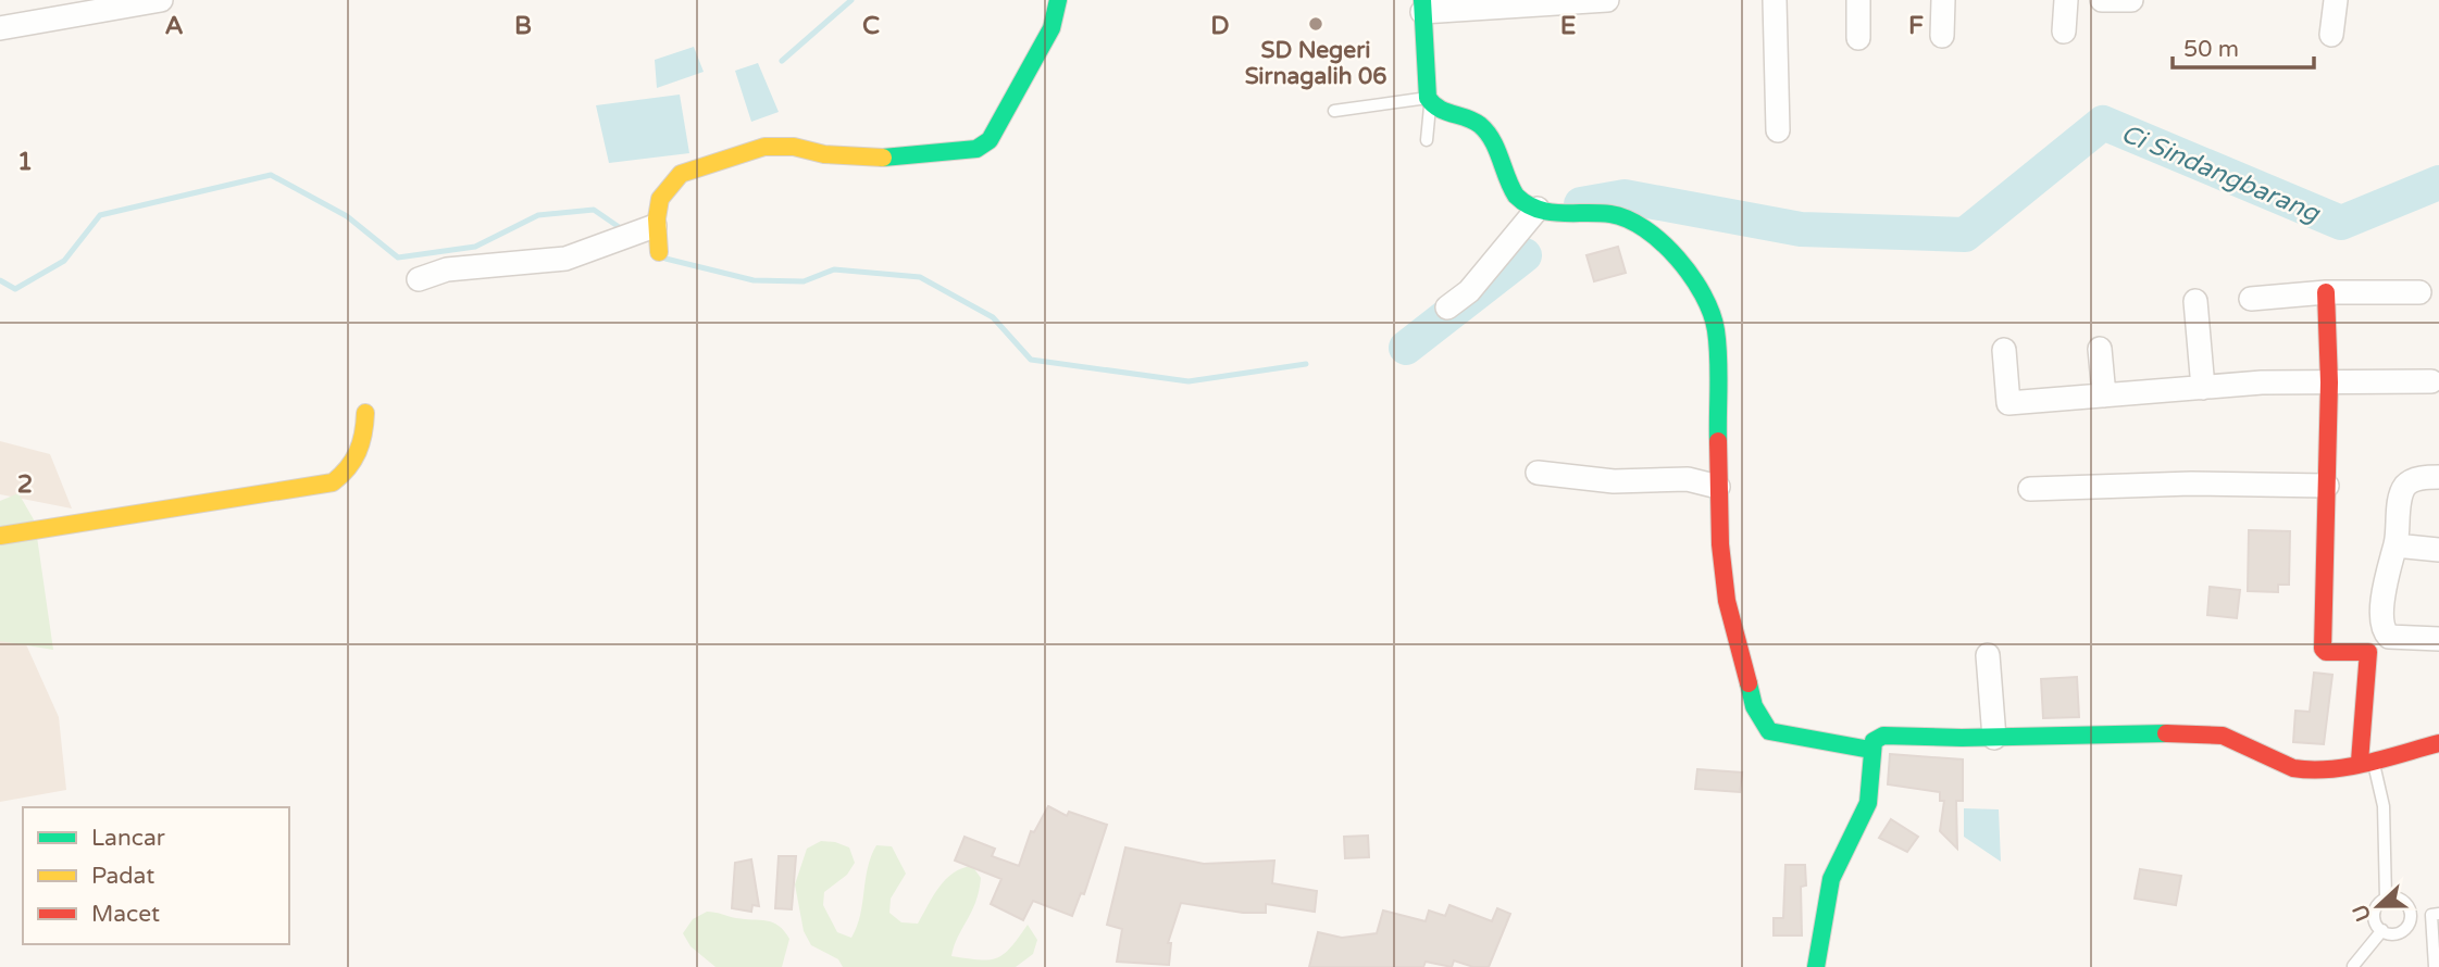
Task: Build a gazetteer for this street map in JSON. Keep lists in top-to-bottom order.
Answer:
{
  "water": ["Ci Sindangbarang"],
  "places": ["SD Negeri Sirnagalih 06"],
  "legend": ["Lancar", "Padat", "Macet"],
  "scale_bar": "50 m",
  "north": "left",
  "grid": {
    "columns": [
      "A",
      "B",
      "C",
      "D",
      "E",
      "F"
    ],
    "rows": ["1", "2"]
  }
}
